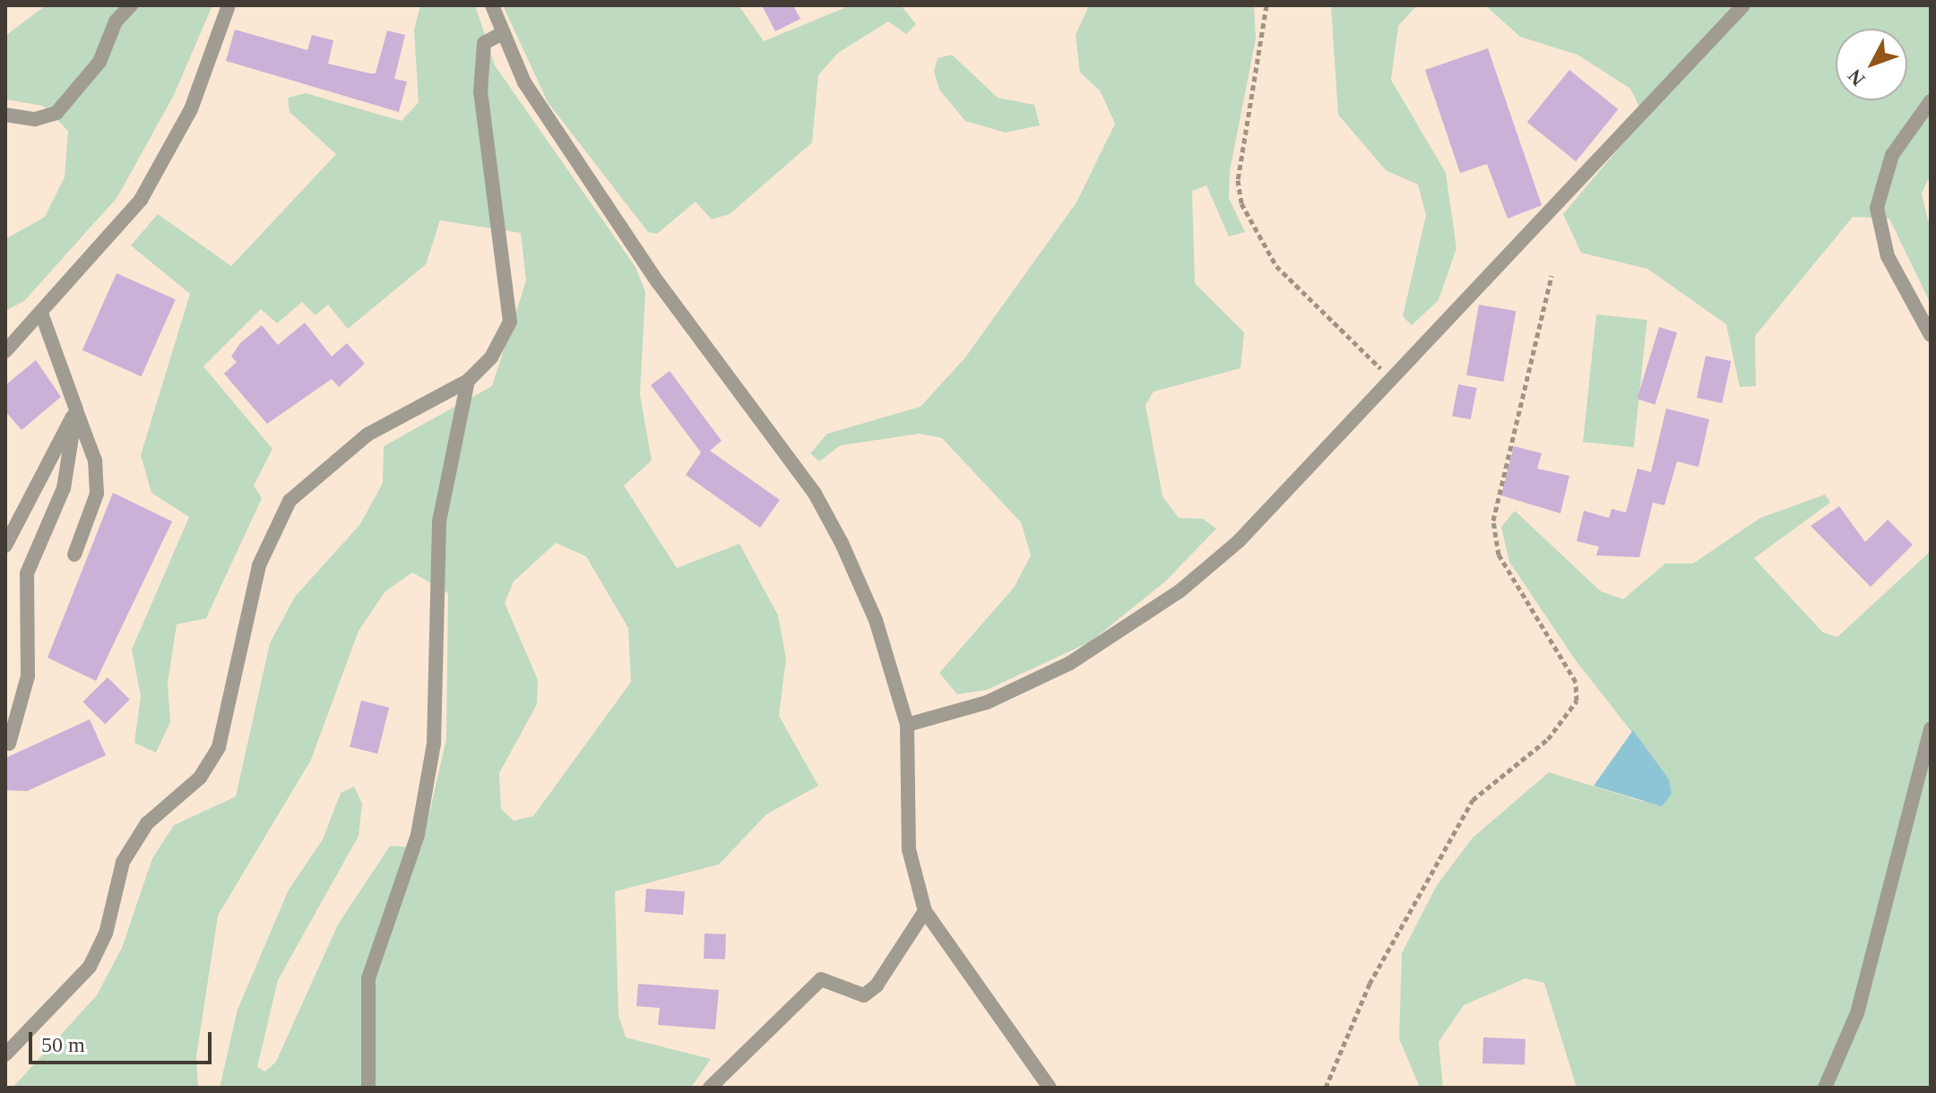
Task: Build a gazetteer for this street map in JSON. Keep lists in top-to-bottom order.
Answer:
{
  "scale_bar": "50 m",
  "north": "bottom left"
}
